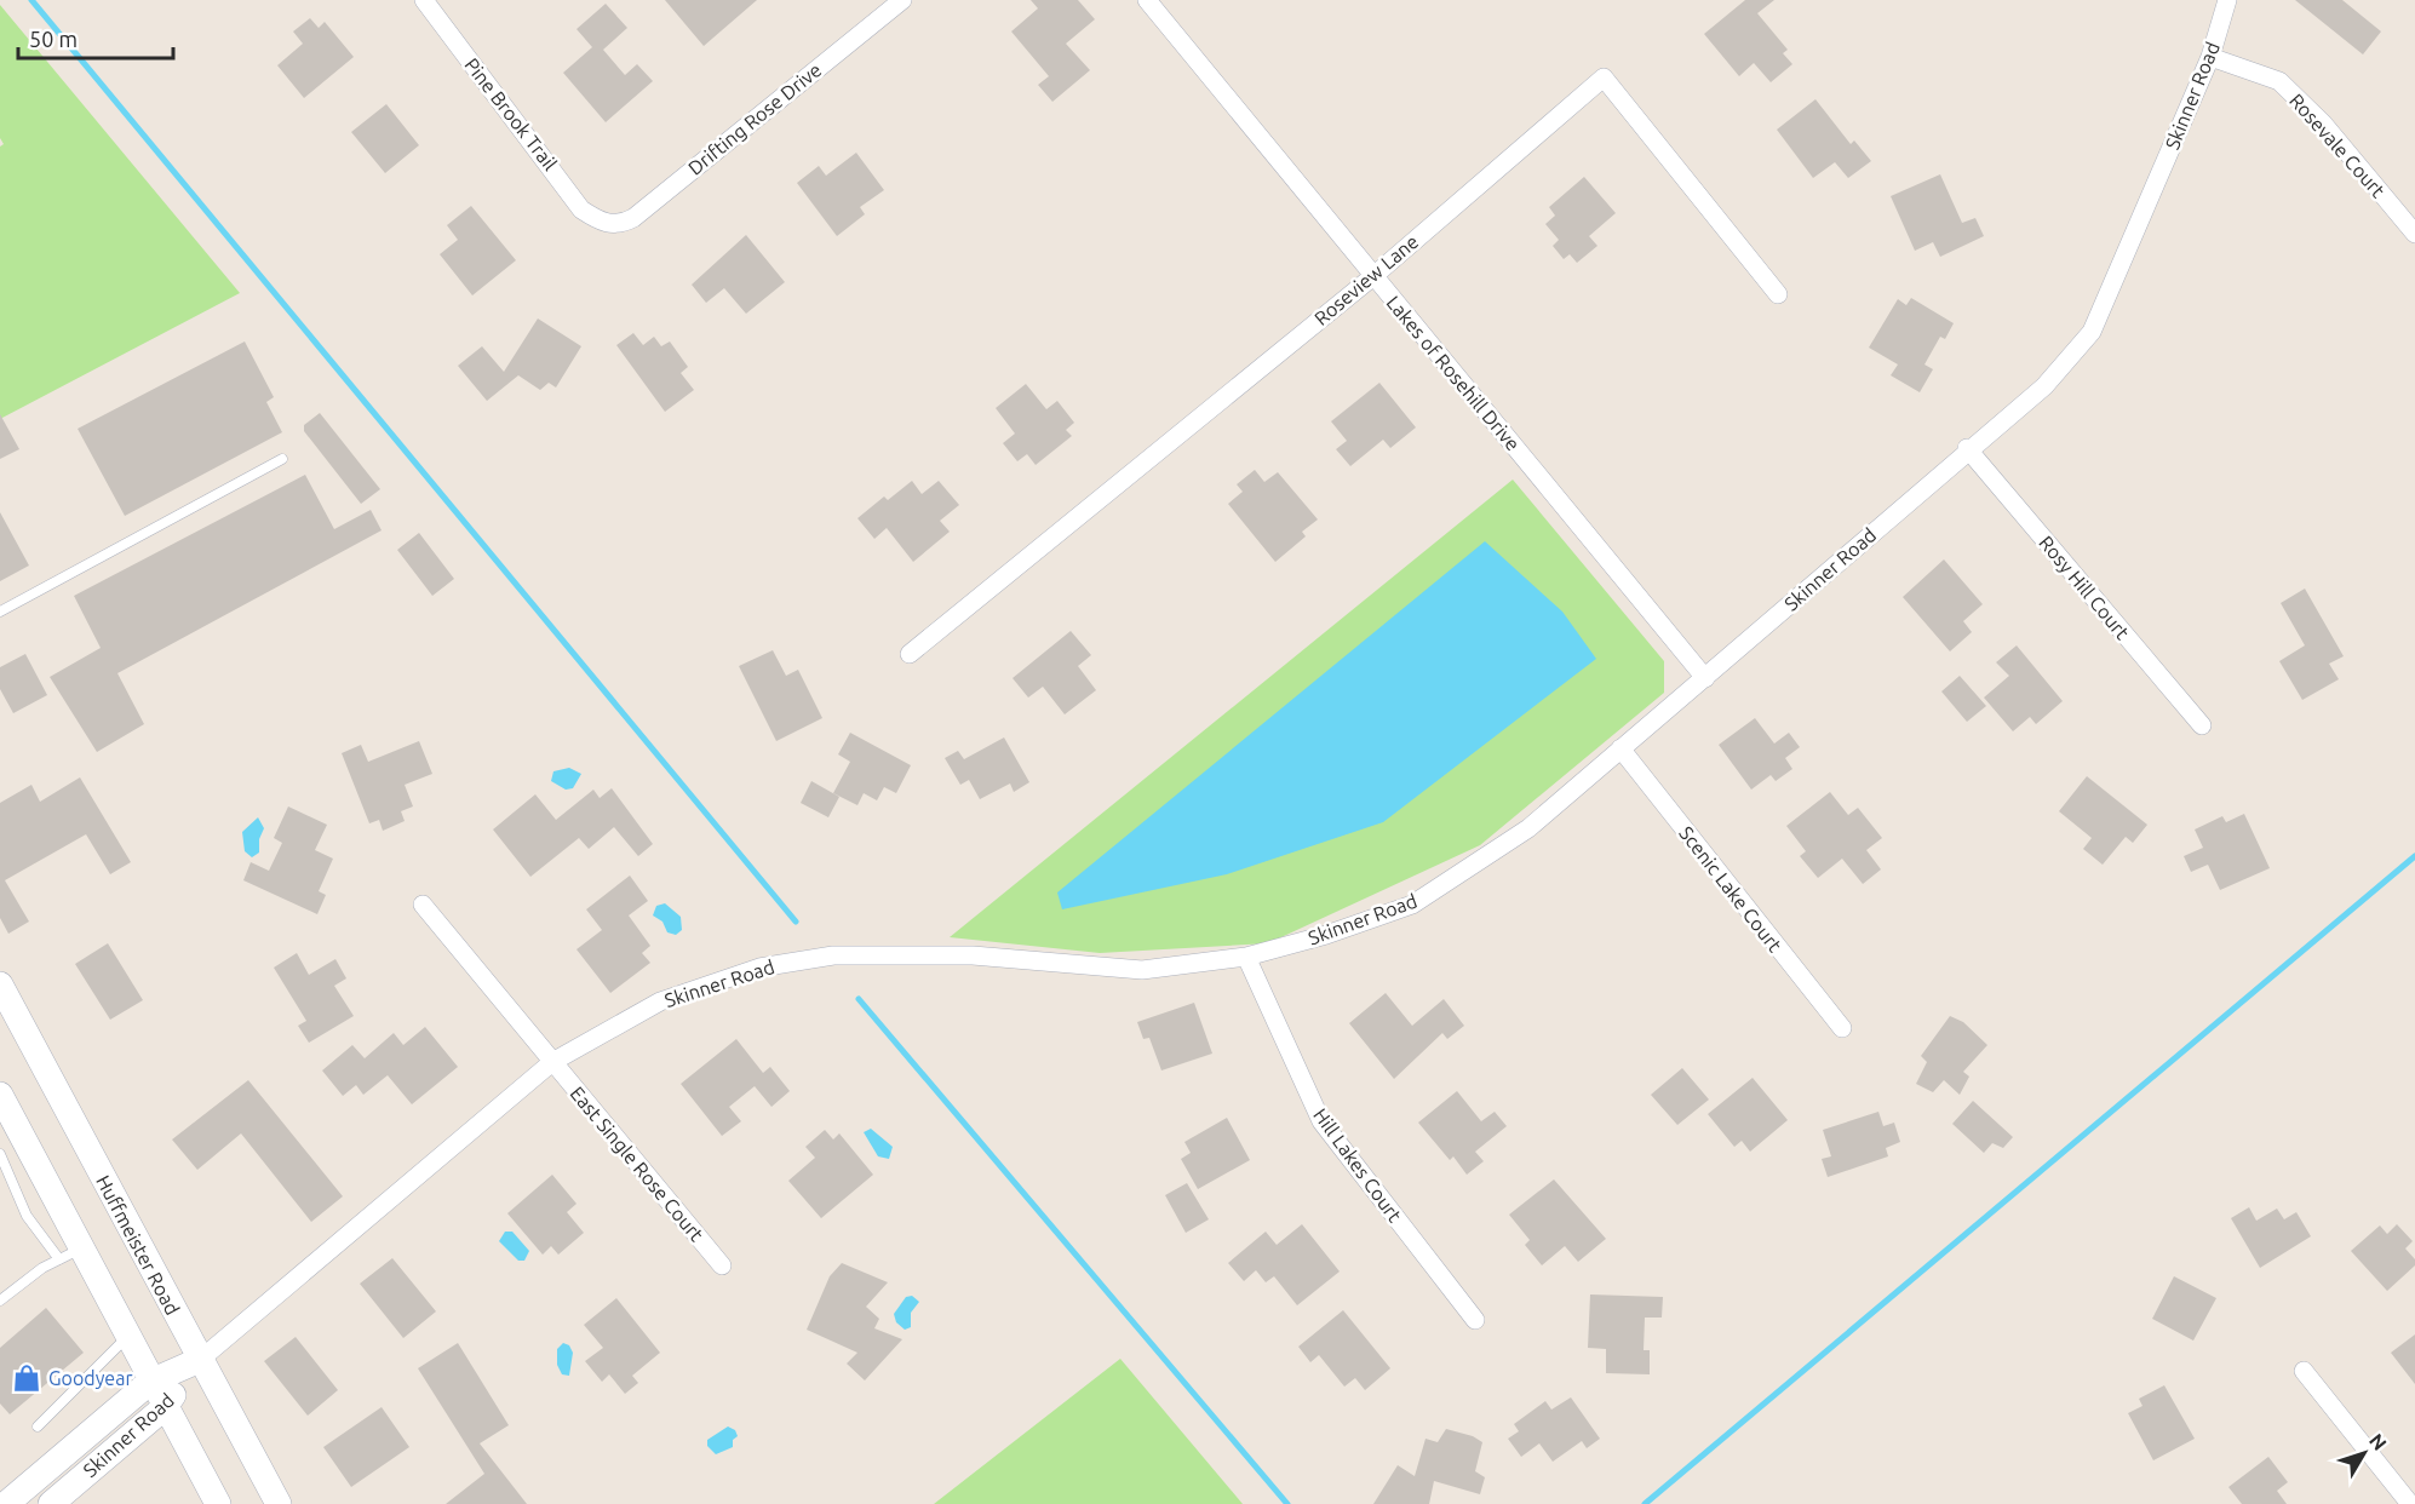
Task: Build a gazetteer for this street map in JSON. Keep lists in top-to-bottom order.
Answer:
{
  "streets": {
    "main road": ["Skinner Road", "Huffmeister Road"],
    "street": [
      "Pine Brook Trail",
      "Drifting Rose Drive",
      "Rosevale Court",
      "Roseview Lane",
      "Lakes of Rosehill Drive",
      "Rosy Hill Court",
      "Scenic Lake Court",
      "East Single Rose Court",
      "Hill Lakes Court"
    ]
  },
  "crossings": [
    ["Skinner Road", "Rosevale Court"],
    ["Skinner Road", "Lakes of Rosehill Drive"],
    ["Skinner Road", "Rosy Hill Court"],
    ["Skinner Road", "Scenic Lake Court"],
    ["Skinner Road", "East Single Rose Court"],
    ["Skinner Road", "Hill Lakes Court"],
    ["Skinner Road", "Huffmeister Road"],
    ["Pine Brook Trail", "Drifting Rose Drive"],
    ["Roseview Lane", "Lakes of Rosehill Drive"]
  ],
  "places": {
    "shop": ["Goodyear"]
  },
  "scale_bar": "50 m",
  "north": "top right"
}
